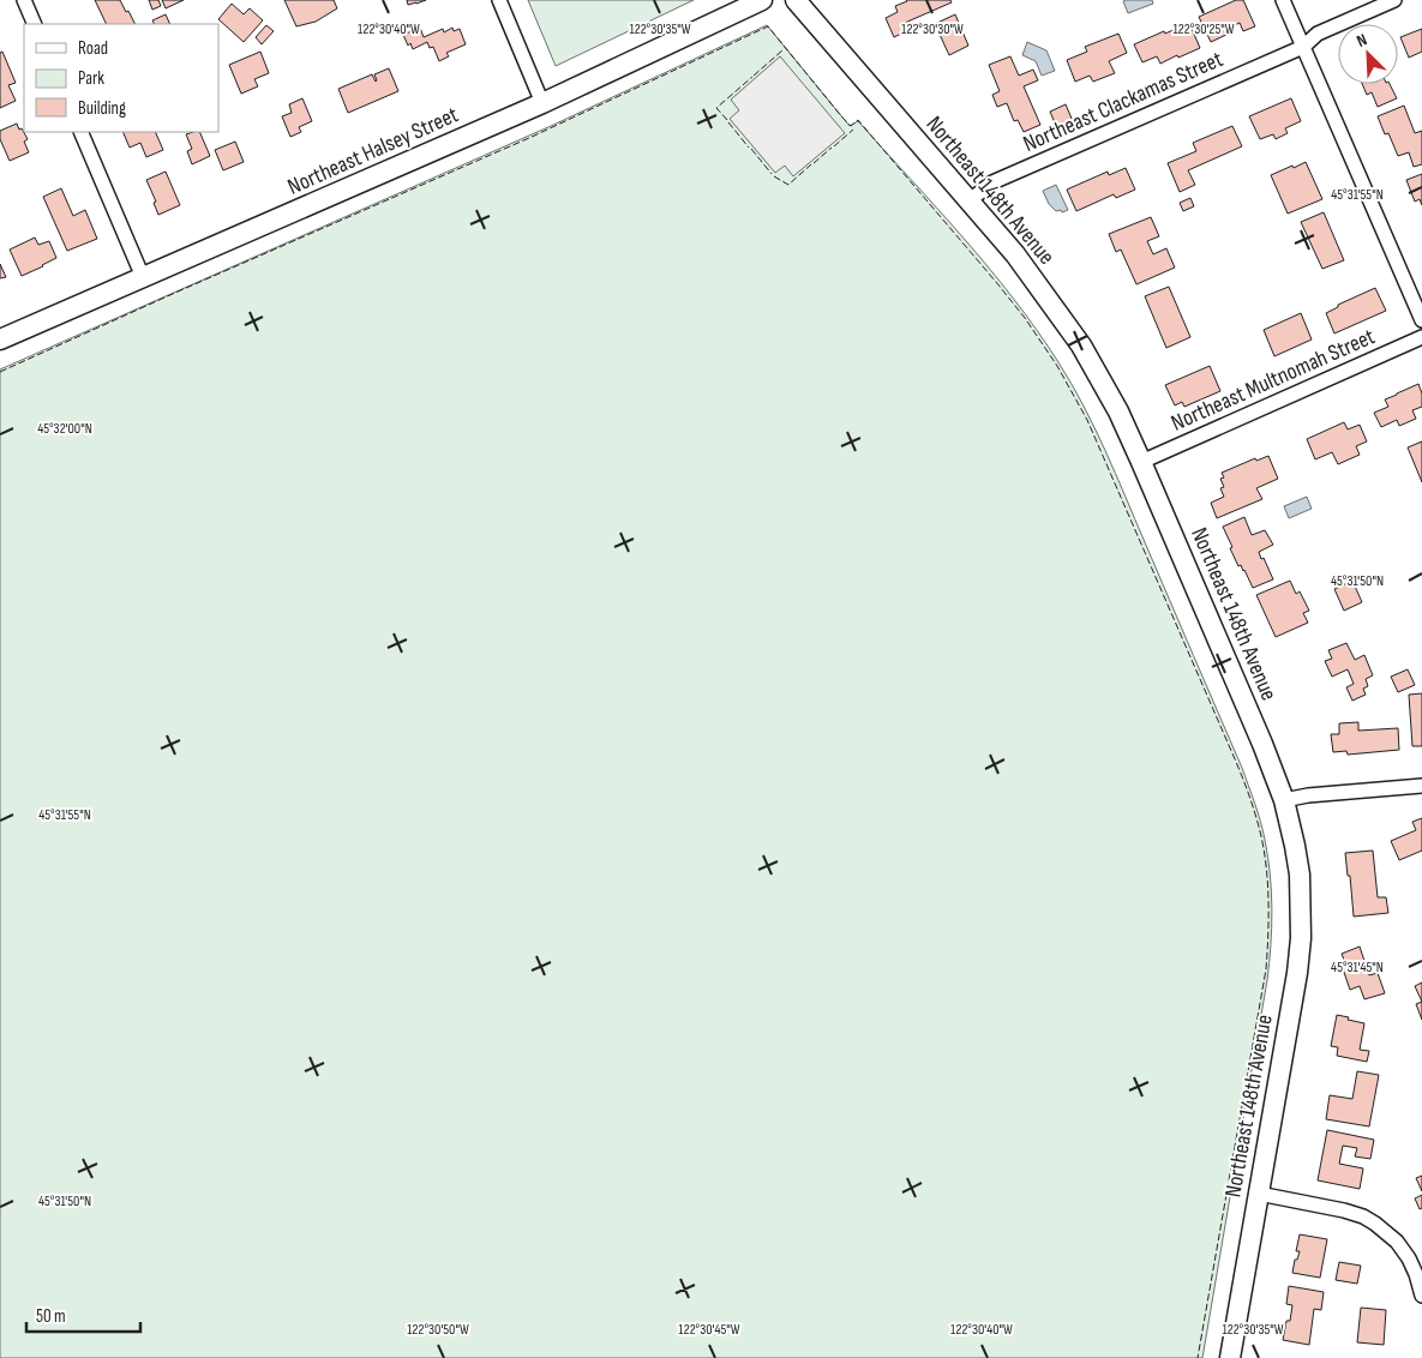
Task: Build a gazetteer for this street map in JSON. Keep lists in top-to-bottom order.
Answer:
{
  "streets": {
    "main road": ["Northeast Halsey Street", "Northeast 148th Avenue"],
    "street": ["Northeast Clackamas Street", "Northeast Multnomah Street"]
  },
  "crossings": [
    ["Northeast Clackamas Street", "Northeast 148th Avenue"],
    ["Northeast 148th Avenue", "Northeast Multnomah Street"]
  ],
  "legend": ["Road", "Park", "Building"],
  "scale_bar": "50 m",
  "north": "top left",
  "coordinates": [
    "122°30'25\"W",
    "122°30'40\"W",
    "122°30'35\"W",
    "122°30'30\"W",
    "45°31'55\"N",
    "45°32'00\"N",
    "45°31'50\"N",
    "45°31'45\"N",
    "122°30'50\"W",
    "122°30'45\"W"
  ]
}
